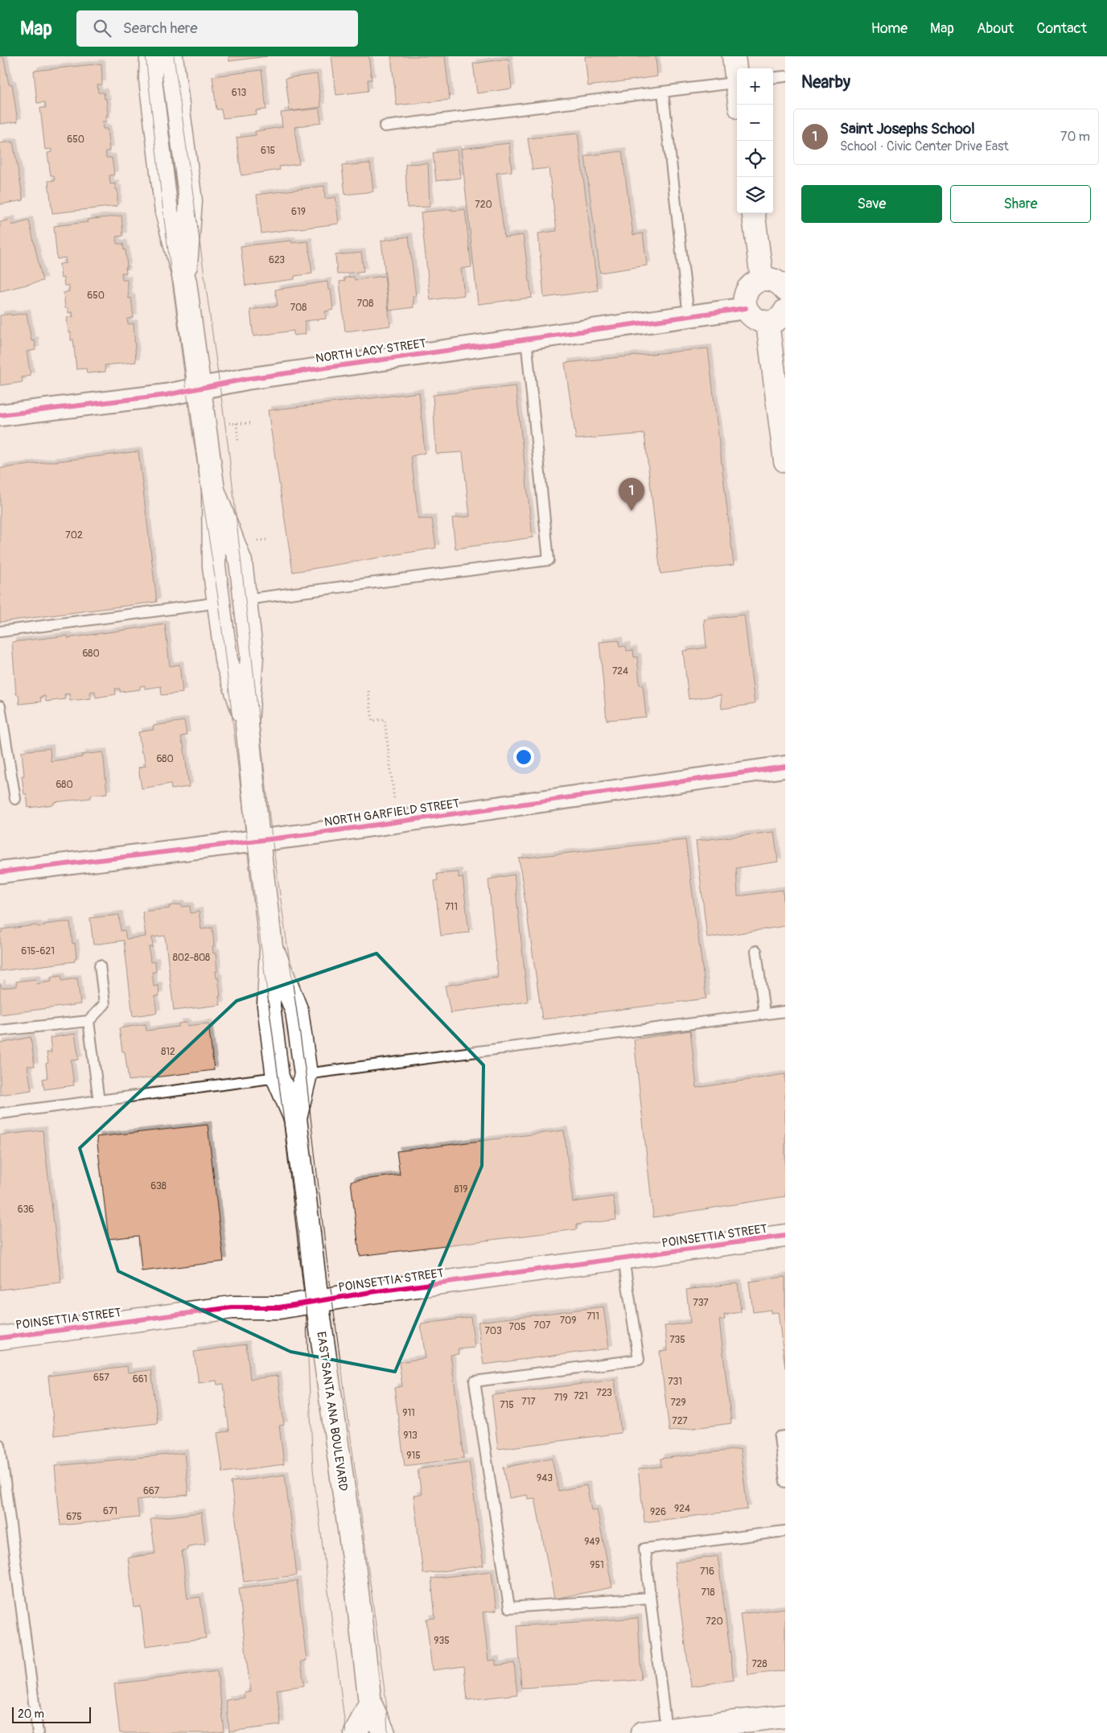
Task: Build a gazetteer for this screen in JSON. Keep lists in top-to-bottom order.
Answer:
{
  "streets": {
    "main road": ["POINSETTIA STREET", "EAST SANTA ANA BOULEVARD"],
    "street": ["NORTH LACY STREET", "NORTH GARFIELD STREET"]
  },
  "crossings": [
    ["NORTH LACY STREET", "EAST SANTA ANA BOULEVARD"],
    ["NORTH GARFIELD STREET", "EAST SANTA ANA BOULEVARD"],
    ["POINSETTIA STREET", "EAST SANTA ANA BOULEVARD"]
  ],
  "house_numbers": [
    "613",
    "650",
    "615",
    "720",
    "619",
    "623",
    "650",
    "708",
    "708",
    "702",
    "680",
    "724",
    "680",
    "680",
    "711",
    "615-621",
    "802-808",
    "812",
    "638",
    "819",
    "636",
    "737",
    "711",
    "709",
    "707",
    "705",
    "703",
    "735",
    "657",
    "661",
    "731",
    "723",
    "721",
    "719",
    "717",
    "729",
    "715",
    "911",
    "727",
    "913",
    "915",
    "943",
    "667",
    "924",
    "671",
    "926",
    "675",
    "949",
    "951",
    "716",
    "718",
    "720",
    "935",
    "728"
  ],
  "scale_bar": "20 m",
  "page": {
    "header": "Map",
    "search": "Search here",
    "nav": [
      "Home",
      "Map",
      "About",
      "Contact"
    ],
    "heading": "Nearby",
    "map_buttons": ["+", "−"],
    "list": [
      {
        "mark": "1",
        "name": "Saint Josephs School",
        "note": "School · Civic Center Drive East",
        "value": "70 m"
      }
    ],
    "buttons": ["Save", "Share"],
    "pins": "1",
    "scale": "20 m"
  }
}
